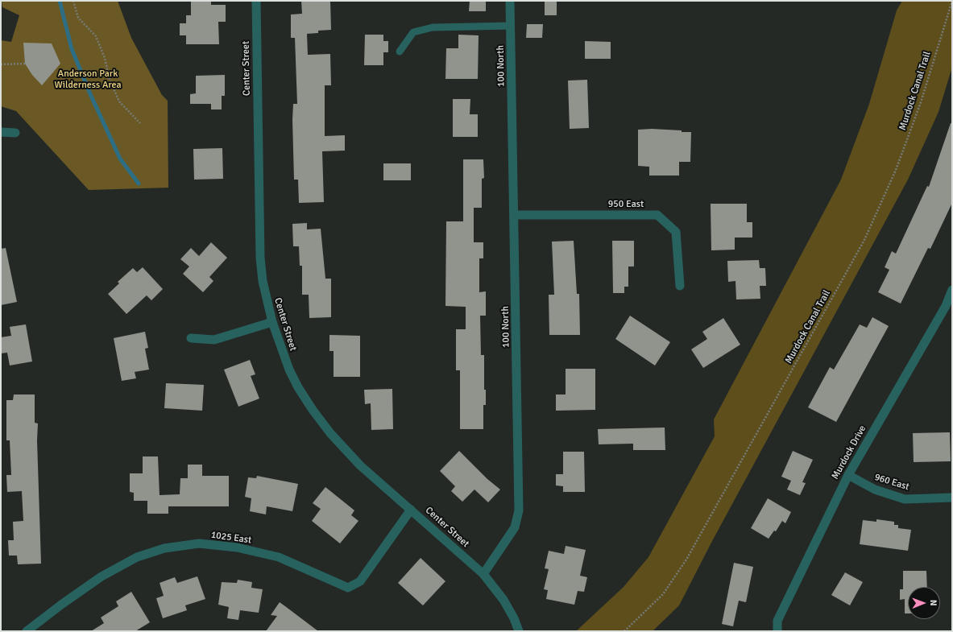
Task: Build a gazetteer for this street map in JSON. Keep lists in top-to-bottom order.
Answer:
{
  "streets": {
    "street": [
      "100 North",
      "Center Street",
      "950 East",
      "Murdock Drive",
      "960 East",
      "1025 East"
    ],
    "path": ["Murdock Canal Trail"]
  },
  "crossings": [
    ["100 North", "Center Street"],
    ["100 North", "950 East"],
    ["Center Street", "1025 East"],
    ["Murdock Drive", "960 East"]
  ],
  "parks": ["Anderson Park Wilderness Area"],
  "north": "right"
}
